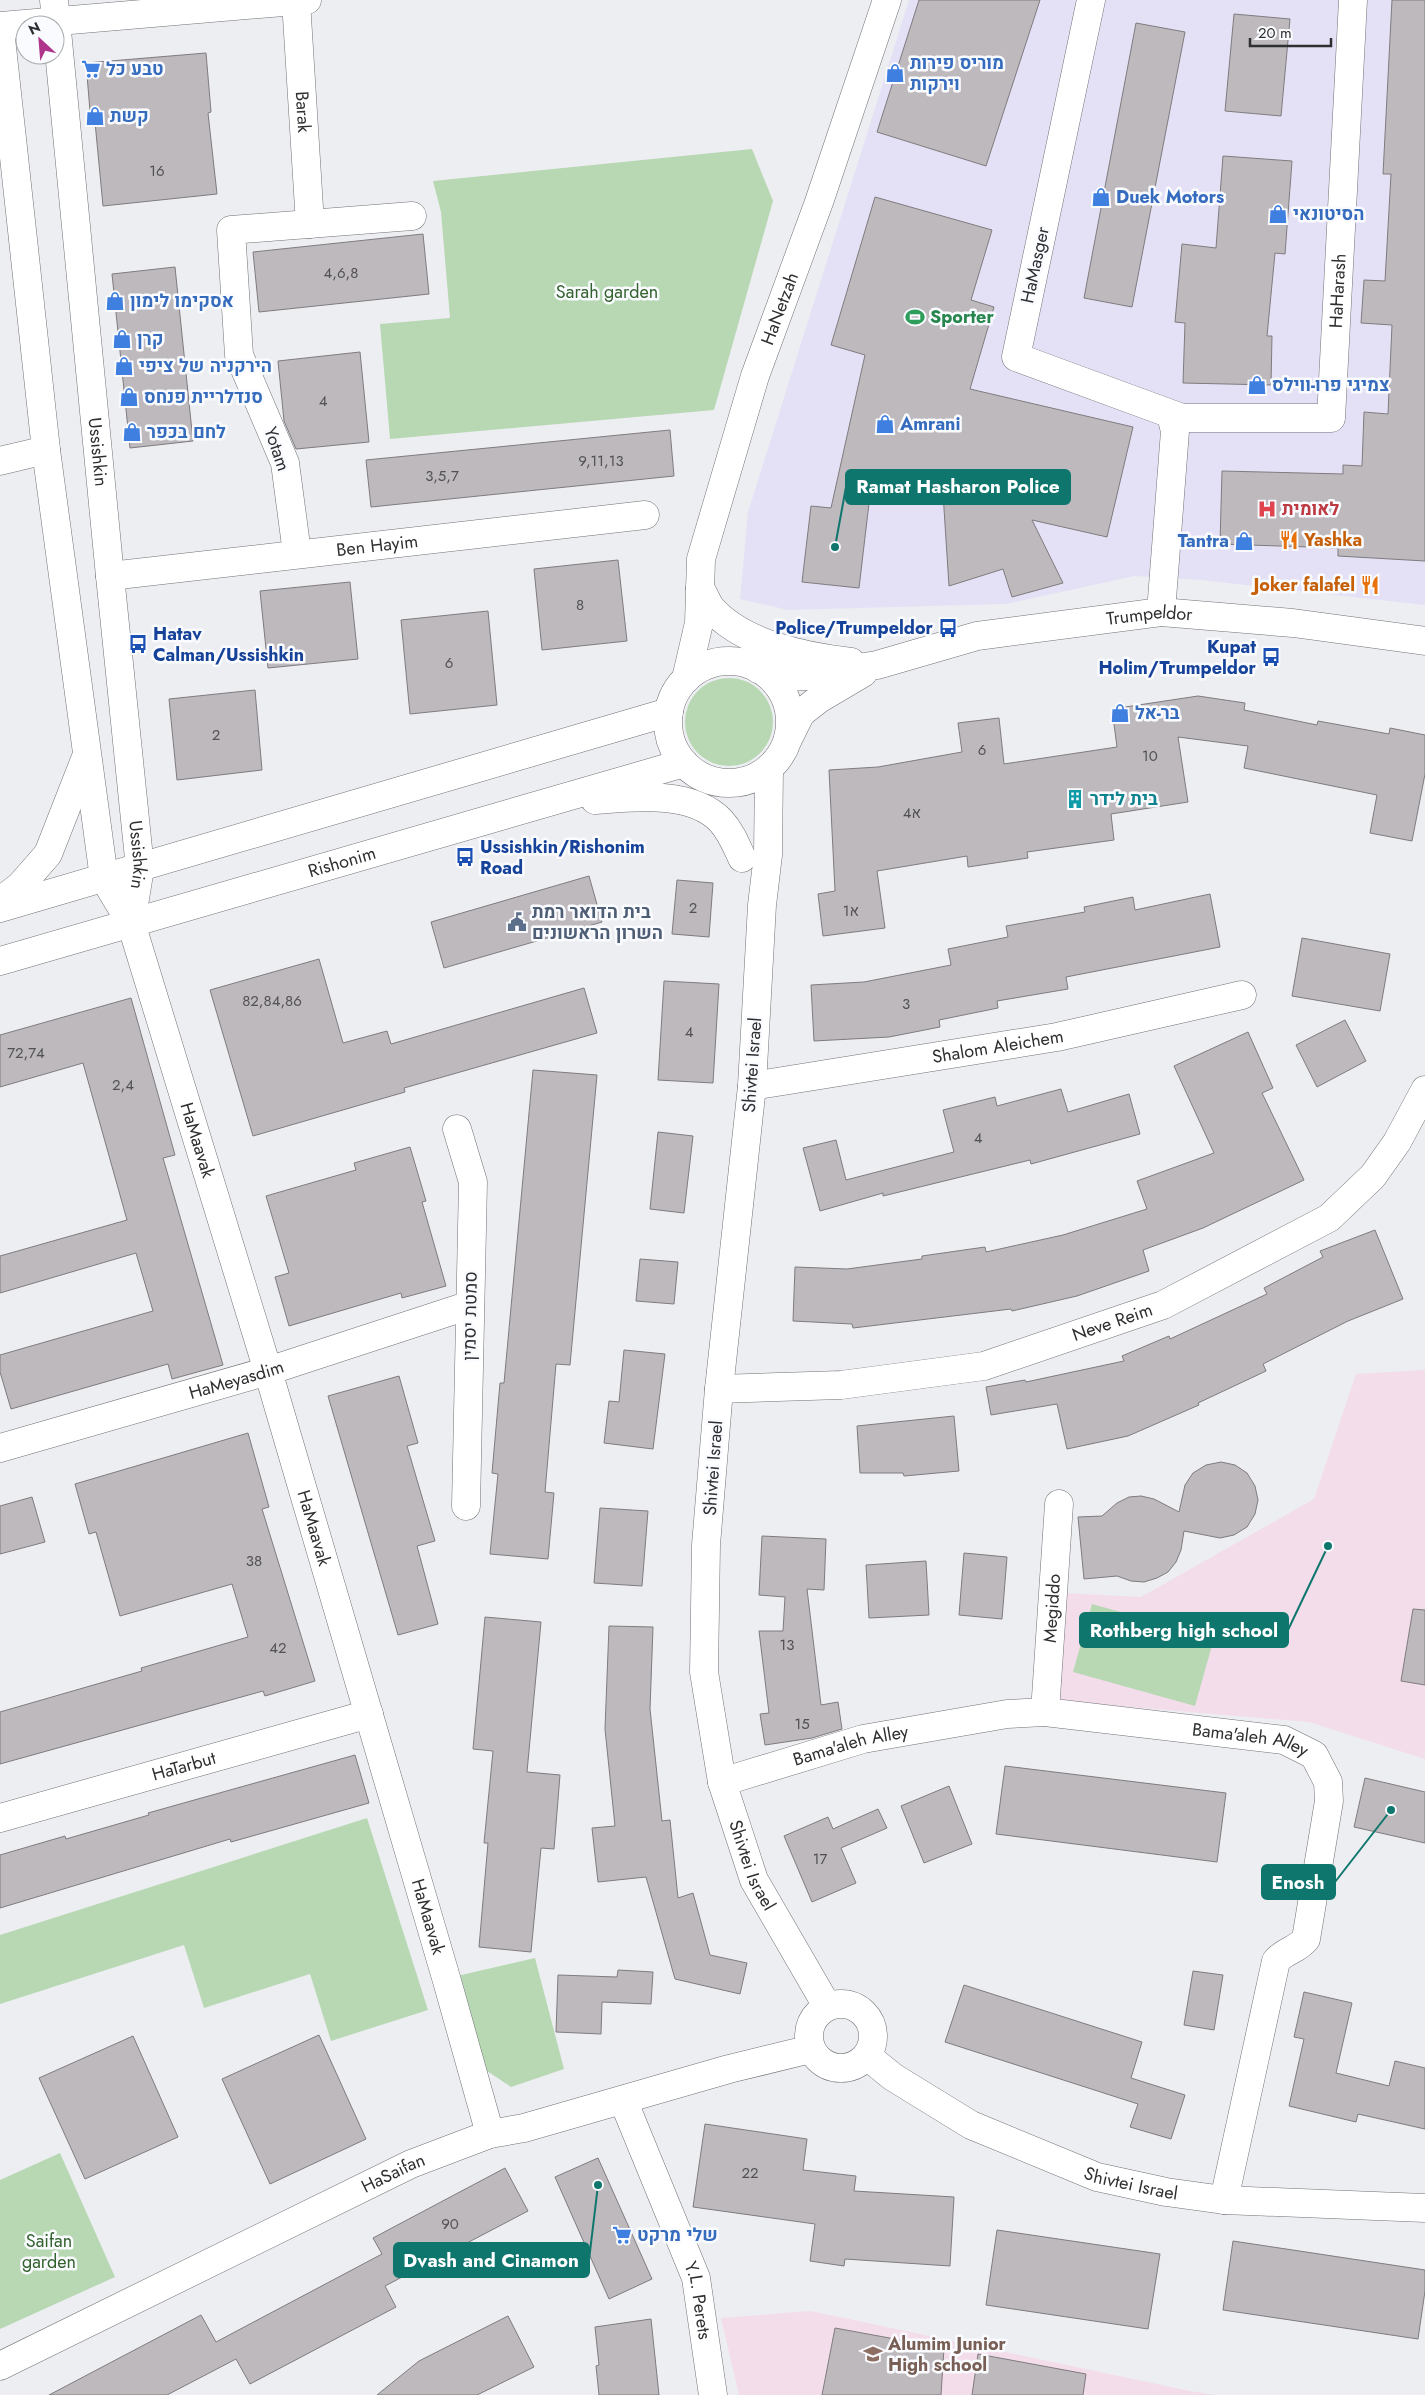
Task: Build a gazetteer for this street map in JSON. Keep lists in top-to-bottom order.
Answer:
{
  "streets": {
    "street": [
      "Barak",
      "HaMasger",
      "HaHarash",
      "HaNetzah",
      "Yotam",
      "Ussishkin",
      "Ben Hayim",
      "Trumpeldor",
      "Rishonim",
      "Shalom Aleichem",
      "Shivtei Israel",
      "HaMaavak",
      "סמטת יסמין",
      "Neve Reim",
      "HaMeyasdim",
      "Megiddo",
      "Bama'aleh Alley",
      "HaTarbut",
      "HaSaifan",
      "Y.L. Perets"
    ]
  },
  "crossings": [
    ["Barak", "Yotam"],
    ["HaMasger", "HaHarash"],
    ["HaNetzah", "Trumpeldor"],
    ["HaNetzah", "Rishonim"],
    ["HaNetzah", "Shivtei Israel"],
    ["Yotam", "Ben Hayim"],
    ["Ussishkin", "Ben Hayim"],
    ["Ussishkin", "Rishonim"],
    ["Ussishkin", "HaMaavak"],
    ["Trumpeldor", "Rishonim"],
    ["Trumpeldor", "Shivtei Israel"],
    ["Rishonim", "Shivtei Israel"],
    ["Rishonim", "HaMaavak"],
    ["Shalom Aleichem", "Shivtei Israel"],
    ["Shivtei Israel", "Neve Reim"],
    ["Shivtei Israel", "Bama'aleh Alley"],
    ["Shivtei Israel", "HaSaifan"],
    ["HaMaavak", "HaMeyasdim"],
    ["HaMaavak", "HaTarbut"],
    ["HaMaavak", "HaSaifan"],
    ["סמטת יסמין", "HaMeyasdim"],
    ["Megiddo", "Bama'aleh Alley"],
    ["HaSaifan", "Y.L. Perets"]
  ],
  "parks": ["Sarah garden", "Saifan garden"],
  "places": {
    "supermarket": ["טבע כל", "שלי מרקט"],
    "shop": [
      "מוריס פירות וירקות",
      "קשת",
      "Duek Motors",
      "הסיטונאי",
      "אסקימו לימון",
      "קרן",
      "הירקניה של ציפי",
      "צמיגי פרו-ווילס",
      "סנדלריית פנחס",
      "Amrani",
      "לחם בכפר",
      "Tantra",
      "בר-אל"
    ],
    "sports": ["Sporter"],
    "hospital": ["לאומית"],
    "restaurant": ["Yashka", "Joker falafel"],
    "other": [
      "Ramat Hasharon Police",
      "Rothberg high school",
      "Enosh",
      "Dvash and Cinamon"
    ],
    "bus stop": [
      "Police/Trumpeldor",
      "Hatav Calman/Ussishkin",
      "Kupat Holim/Trumpeldor",
      "Ussishkin/Rishonim Road"
    ],
    "building": ["בית לידר"],
    "public building": ["בית הדואר רמת השרון הראשונים"],
    "school or university": ["Alumim Junior High school"]
  },
  "house_numbers": [
    "16",
    "4,6,8",
    "4",
    "9,11,13",
    "3,5,7",
    "8",
    "6",
    "2",
    "6",
    "10",
    "4א",
    "2",
    "1א",
    "82,84,86",
    "3",
    "4",
    "72,74",
    "2,4",
    "4",
    "38",
    "13",
    "42",
    "15",
    "17",
    "22",
    "90"
  ],
  "scale_bar": "20 m",
  "north": "top left"
}
